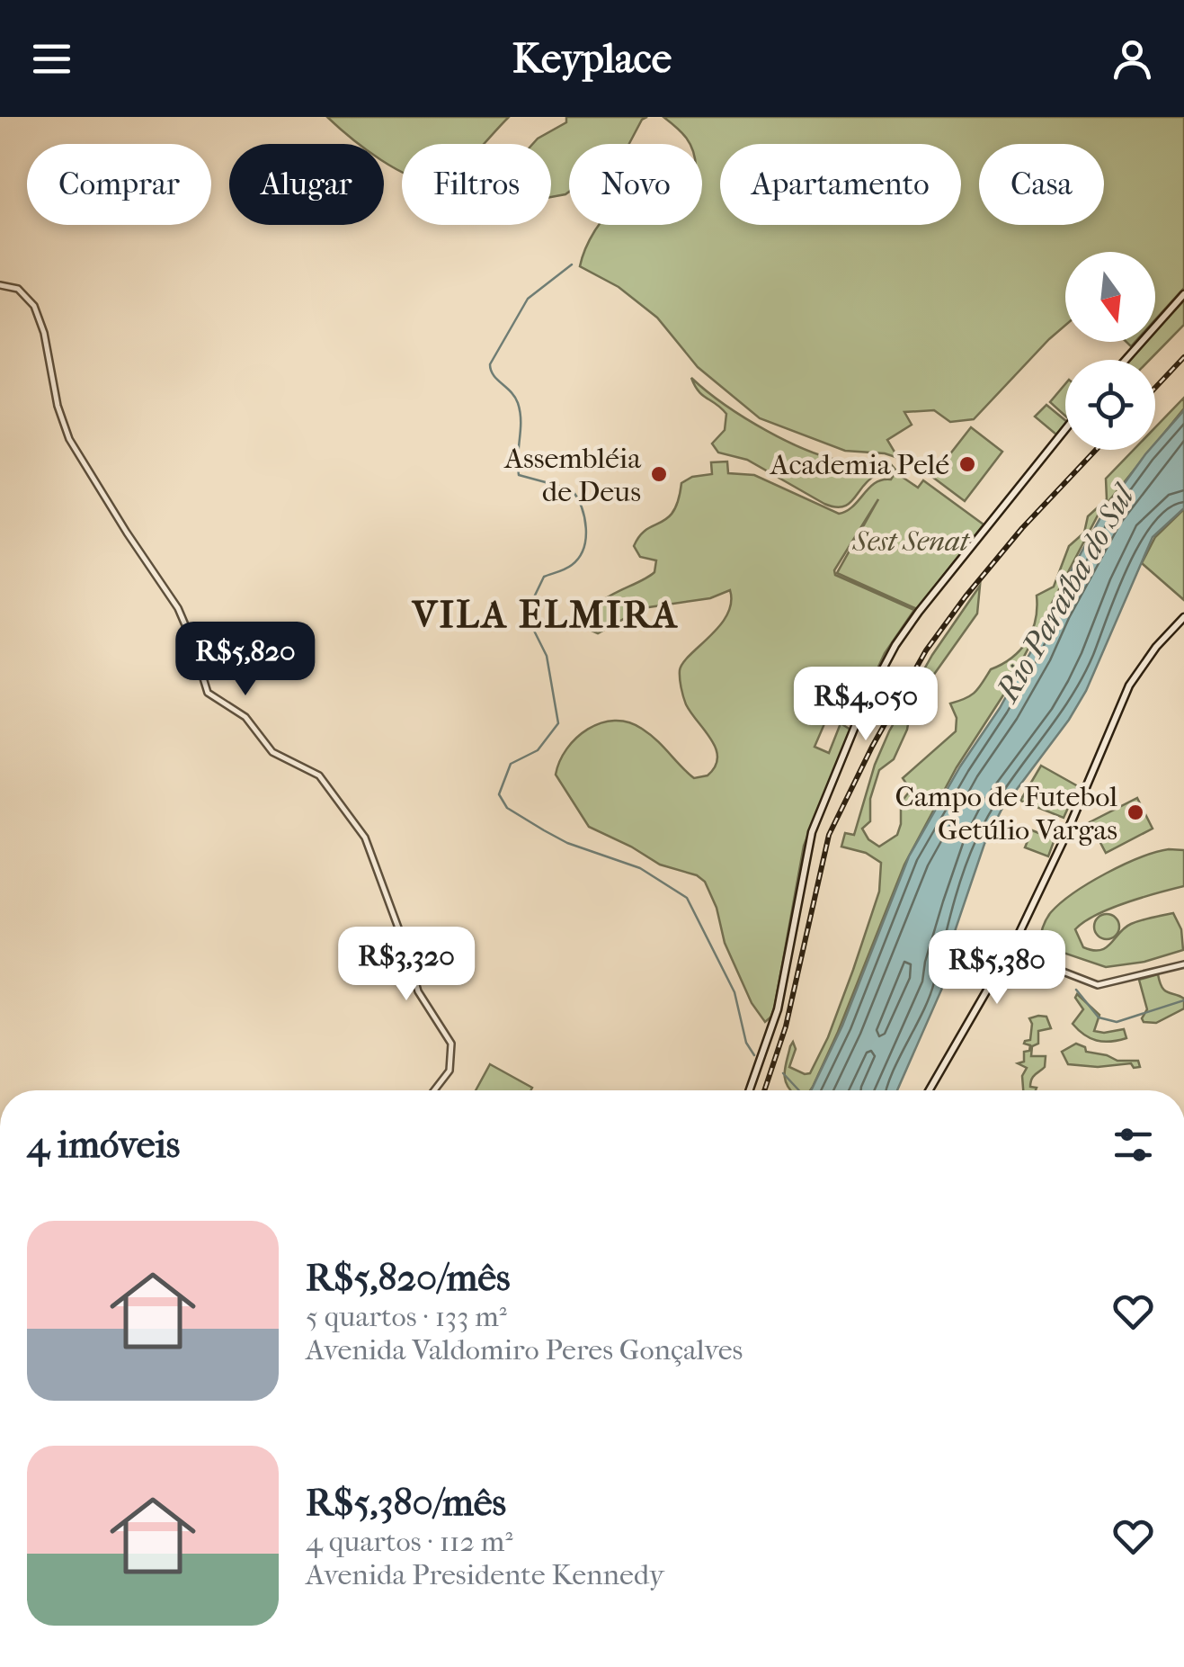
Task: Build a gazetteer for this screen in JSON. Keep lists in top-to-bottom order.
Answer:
{
  "districts": ["VILA ELMIRA"],
  "water": ["Rio Paraíba do Sul"],
  "parks": ["Sest Senat"],
  "places": ["Academia Pelé", "Assembléia de Deus", "Campo de Futebol Getúlio Vargas"],
  "north": "bottom",
  "page": {
    "header": "Keyplace",
    "chip": [
      "Comprar",
      "Alugar",
      "Filtros",
      "Novo",
      "Apartamento",
      "Casa"
    ],
    "price": [
      "R$5,820",
      "R$4,050",
      "R$3,320",
      "R$5,380"
    ],
    "heading": "4 imóveis",
    "list": [
      {
        "name": "R$5,820/mês",
        "note": "5 quartos · 133 m² · Avenida Valdomiro Peres Gonçalves"
      },
      {
        "name": "R$5,380/mês",
        "note": "4 quartos · 112 m² · Avenida Presidente Kennedy"
      }
    ]
  }
}
